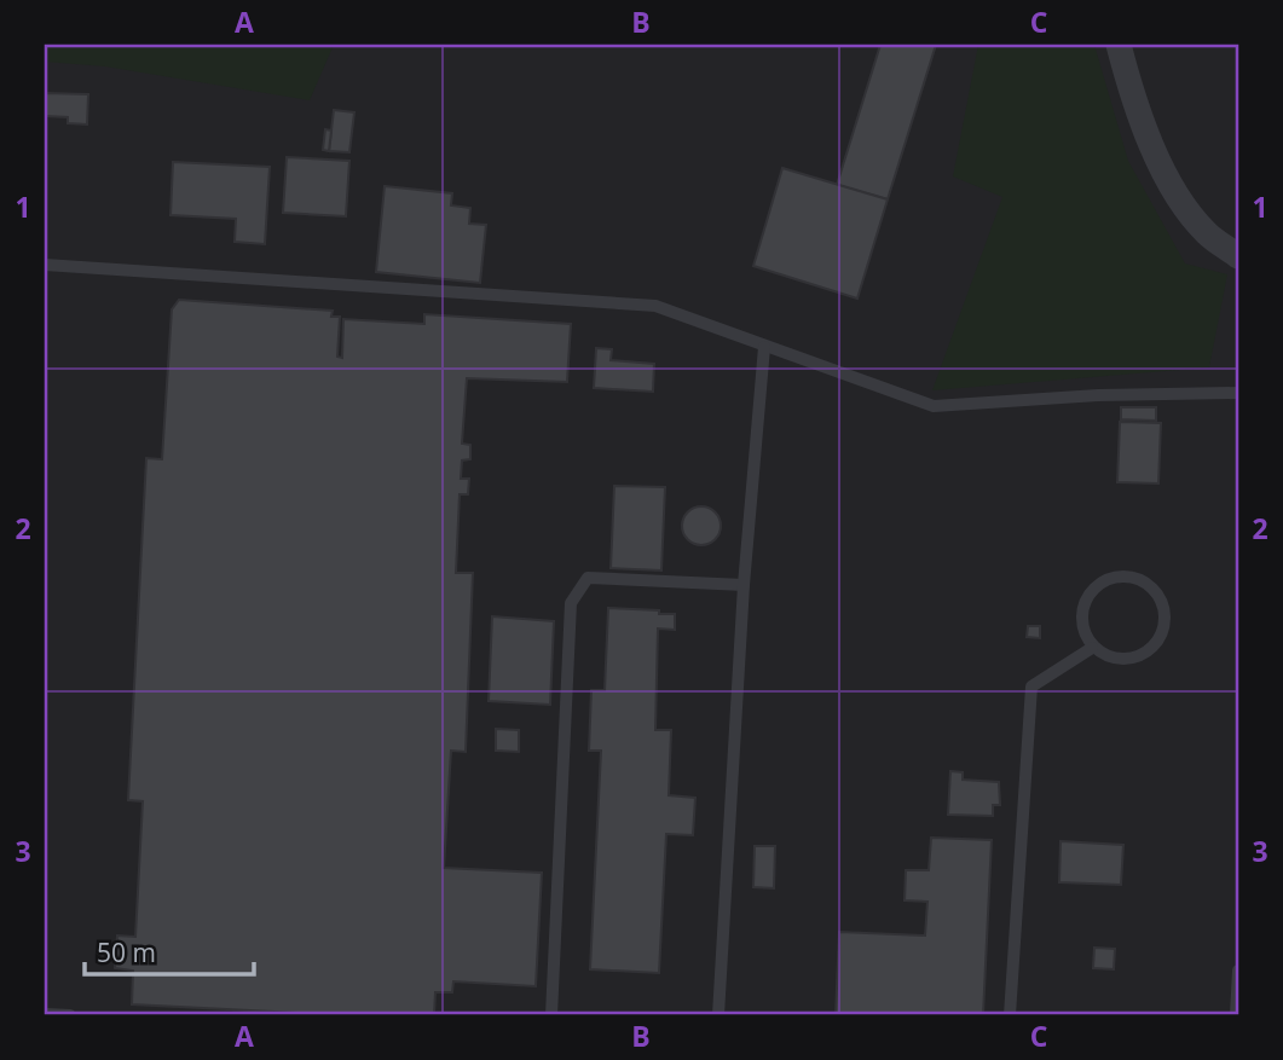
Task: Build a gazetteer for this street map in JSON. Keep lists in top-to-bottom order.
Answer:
{
  "scale_bar": "50 m",
  "grid": {
    "columns": ["A", "B", "C"],
    "rows": ["1", "2", "3"]
  }
}
